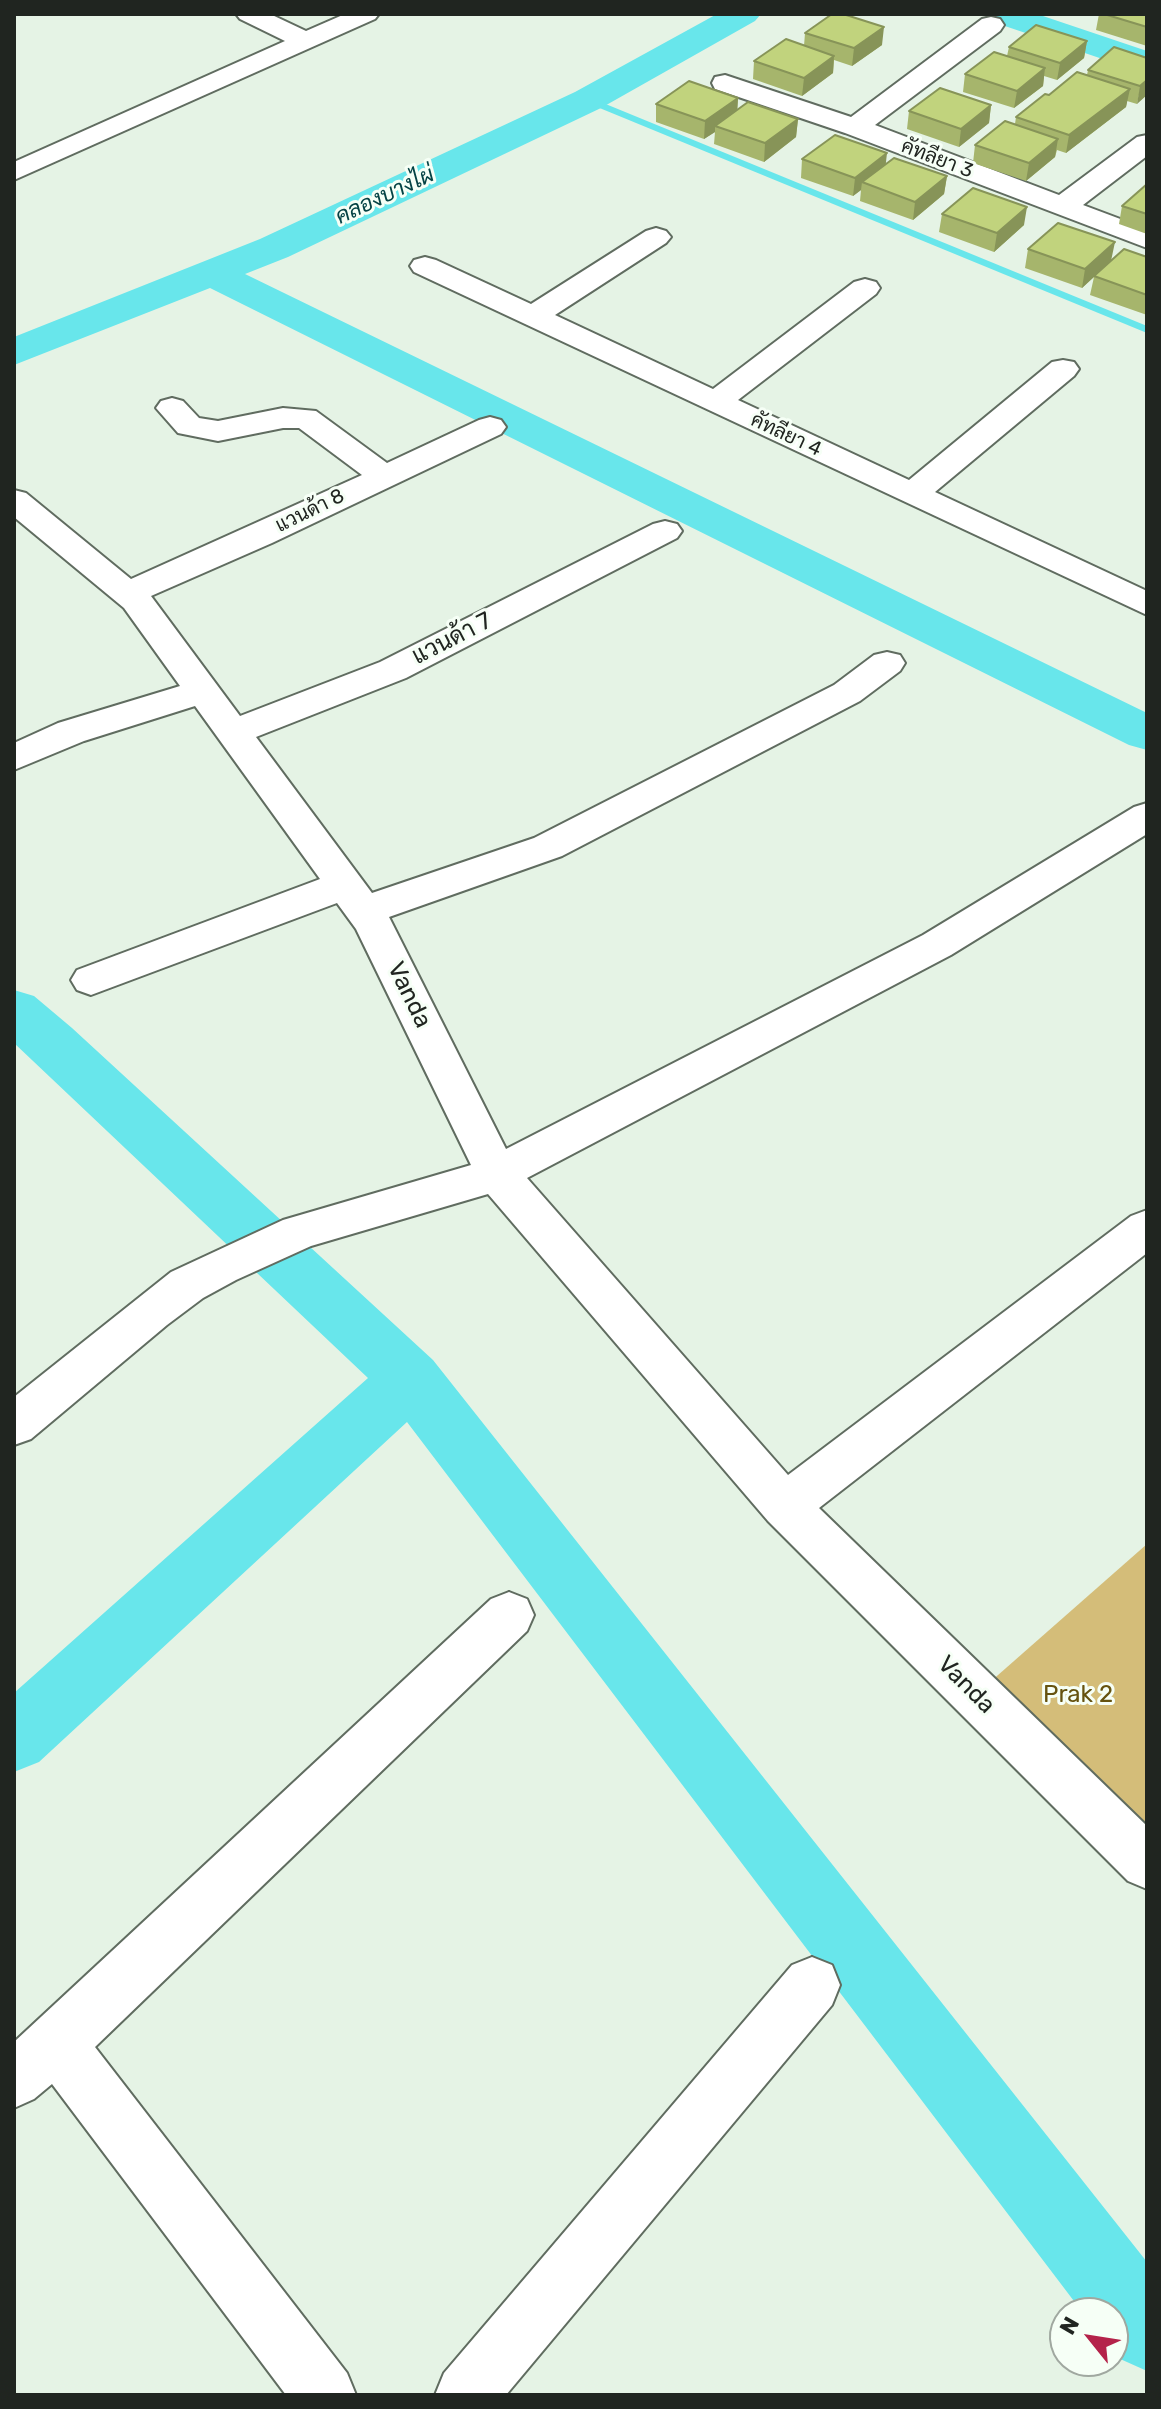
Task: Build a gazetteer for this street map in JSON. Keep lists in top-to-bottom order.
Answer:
{
  "streets": {
    "street": [
      "คัทลียา 3",
      "คัทลียา 4",
      "แวนด้า 8",
      "แวนด้า 7",
      "Vanda"
    ]
  },
  "crossings": [
    ["แวนด้า 8", "Vanda"],
    ["แวนด้า 7", "Vanda"]
  ],
  "water": ["คลองบางไผ่"],
  "parks": ["Prak 2"],
  "north": "top left"
}
